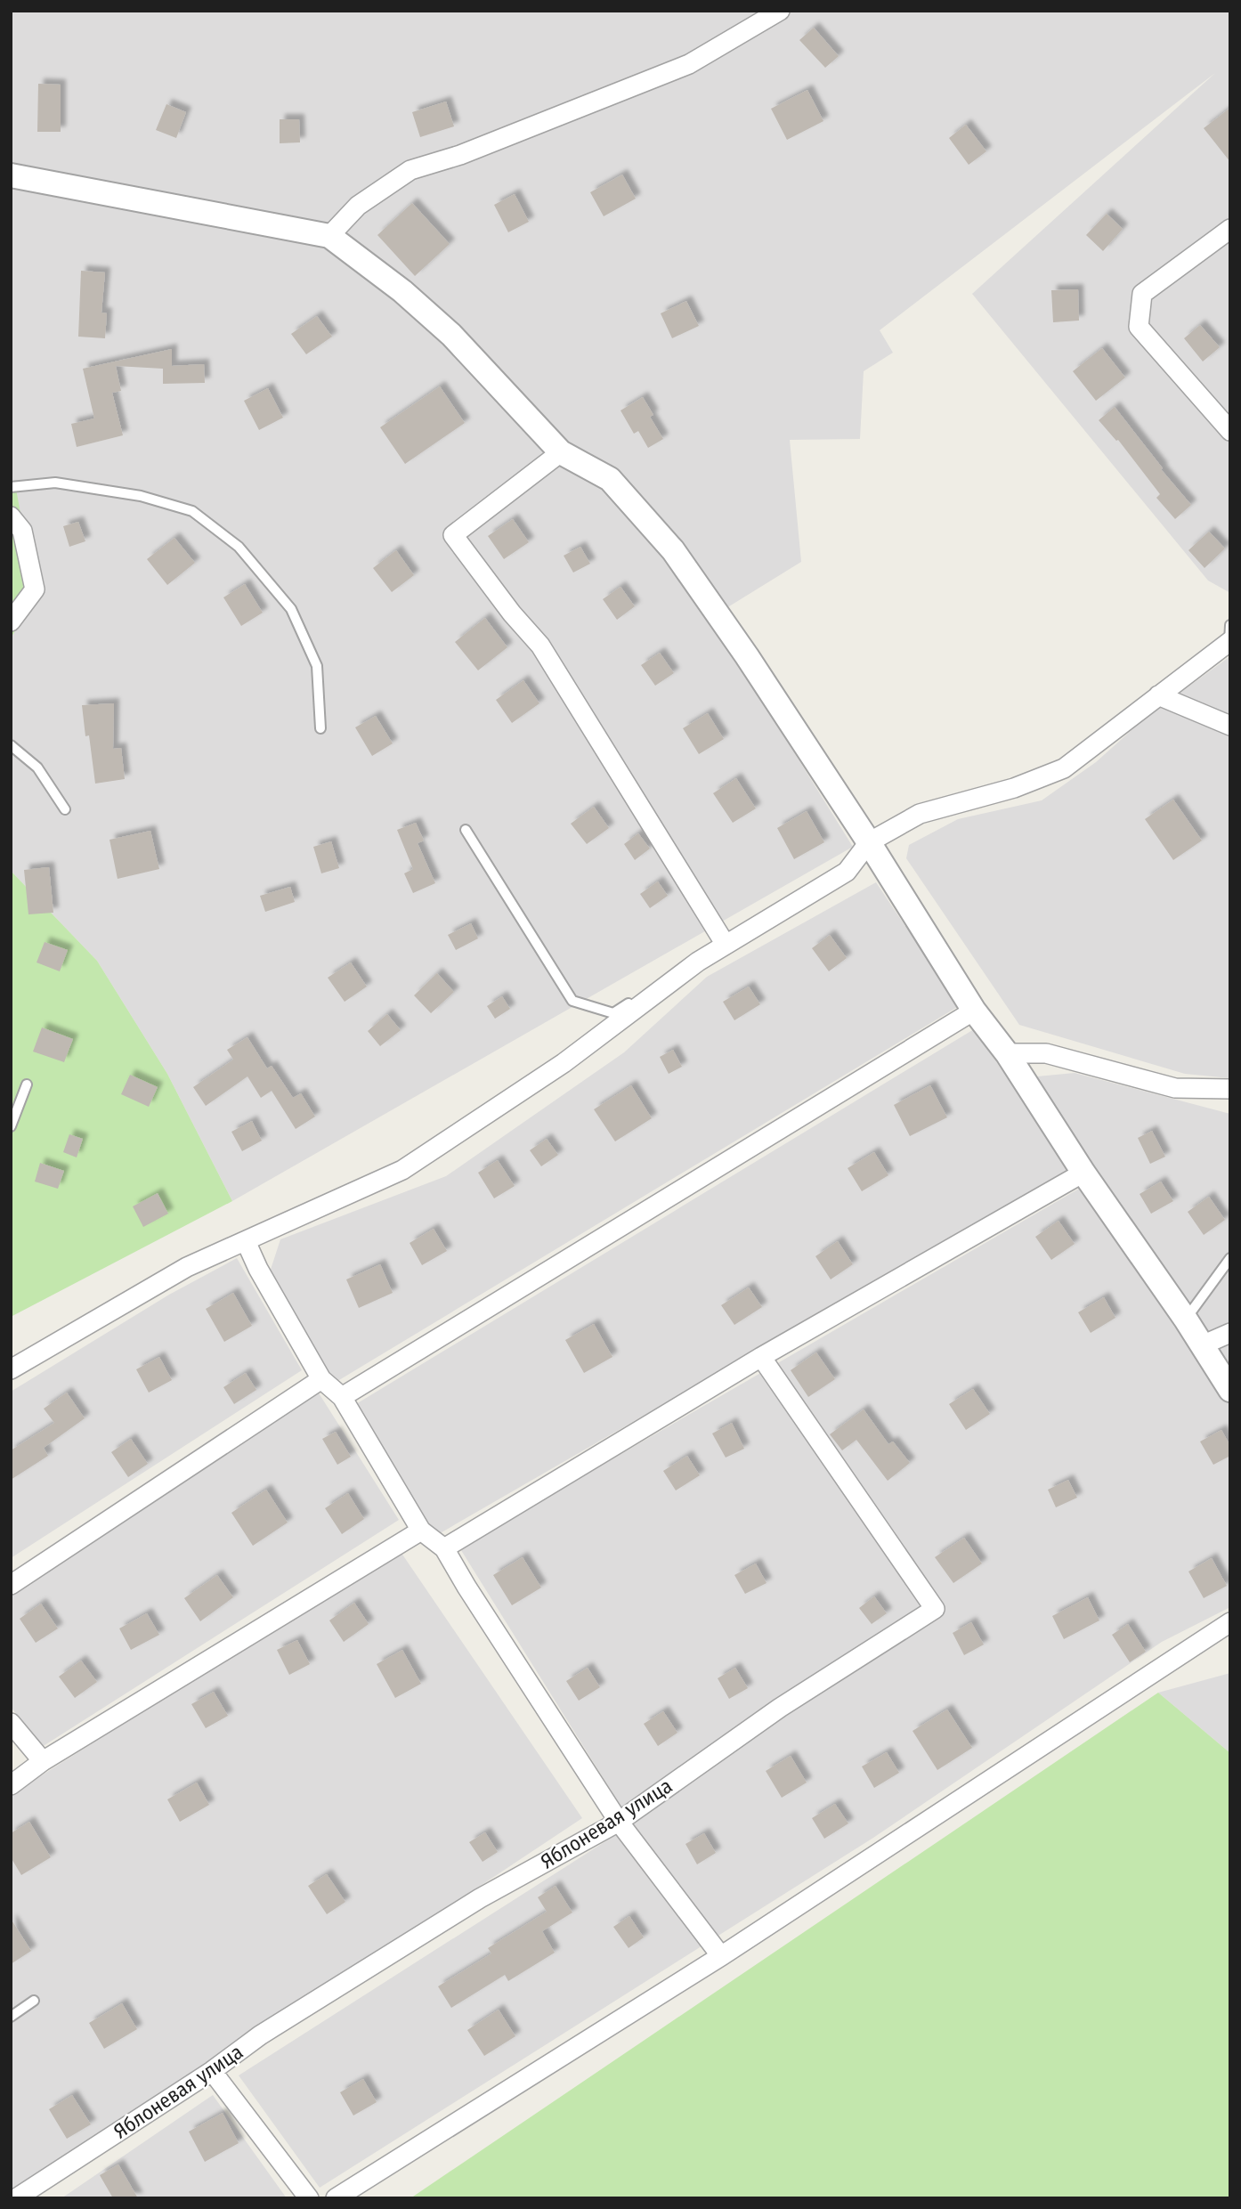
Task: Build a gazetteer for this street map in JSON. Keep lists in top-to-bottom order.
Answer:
{
  "streets": {
    "street": ["Яблоневая улица"]
  }
}
